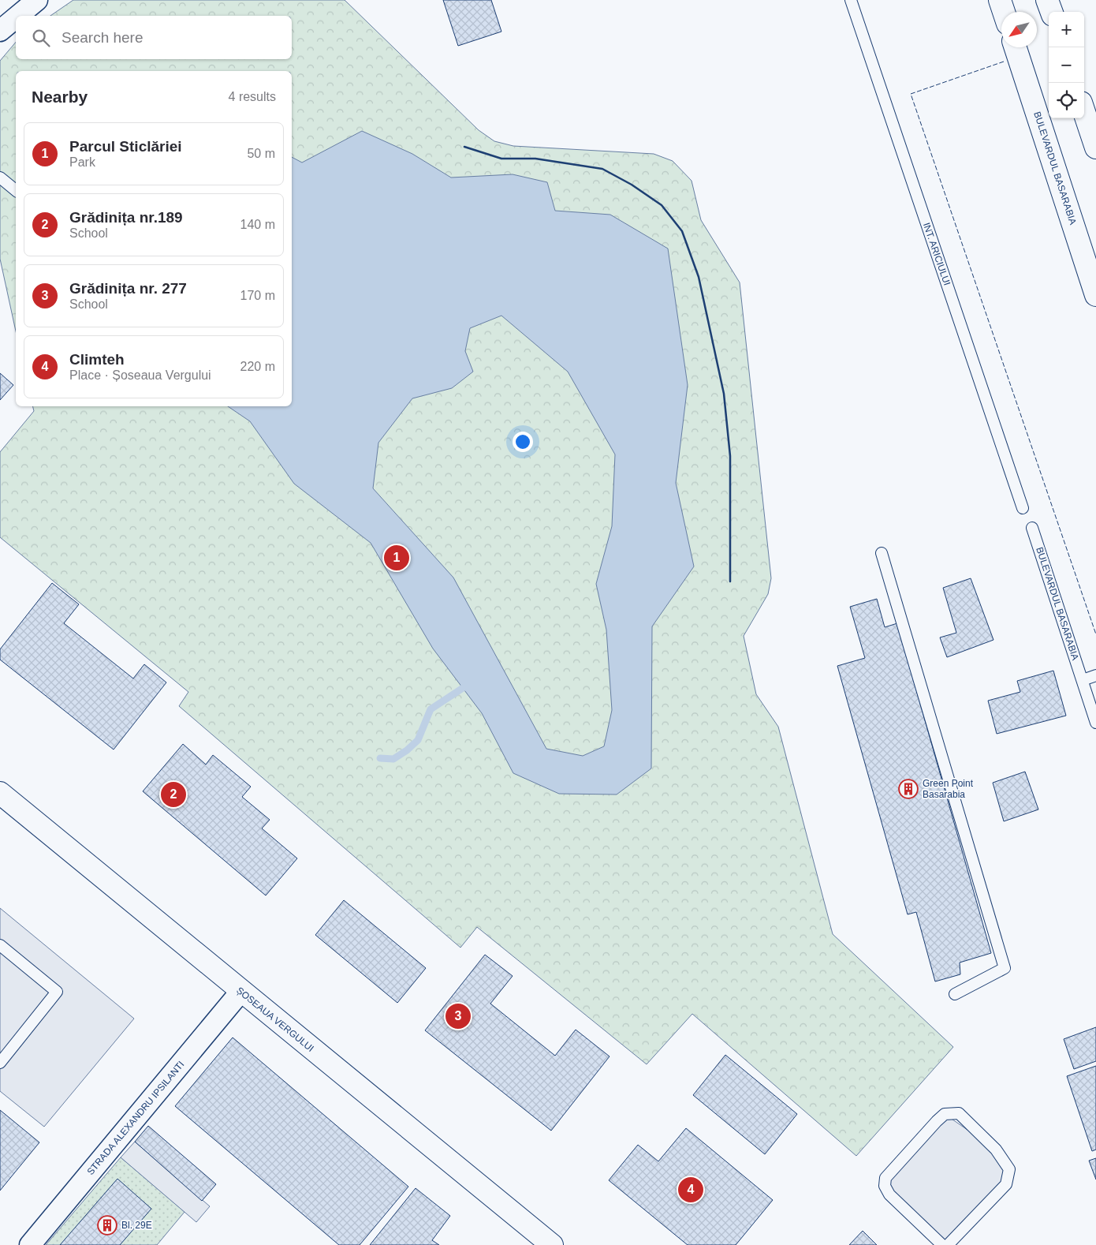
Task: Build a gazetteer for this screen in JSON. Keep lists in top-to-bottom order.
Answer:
{
  "streets": {
    "main road": ["BULEVARDUL BASARABIA", "ȘOSEAUA VERGULUI"],
    "street": ["STRADA ALEXANDRU IPSILANTI"],
    "lane": ["INT. ARICIULUI"]
  },
  "crossings": [
    ["ȘOSEAUA VERGULUI", "STRADA ALEXANDRU IPSILANTI"]
  ],
  "places": {
    "building": ["Green Point Basarabia", "Bl. 29E"]
  },
  "north": "bottom left",
  "page": {
    "map_buttons": ["+", "−"],
    "search": "Search here",
    "heading": ["Nearby", "4 results"],
    "list": [
      {
        "mark": "1",
        "name": "Parcul Sticlăriei",
        "note": "Park",
        "value": "50 m"
      },
      {
        "mark": "2",
        "name": "Grădinița nr.189",
        "note": "School",
        "value": "140 m"
      },
      {
        "mark": "3",
        "name": "Grădinița nr. 277",
        "note": "School",
        "value": "170 m"
      },
      {
        "mark": "4",
        "name": "Climteh",
        "note": "Place · Șoseaua Vergului",
        "value": "220 m"
      }
    ],
    "pins": [
      "1",
      "2",
      "3",
      "4"
    ]
  }
}
